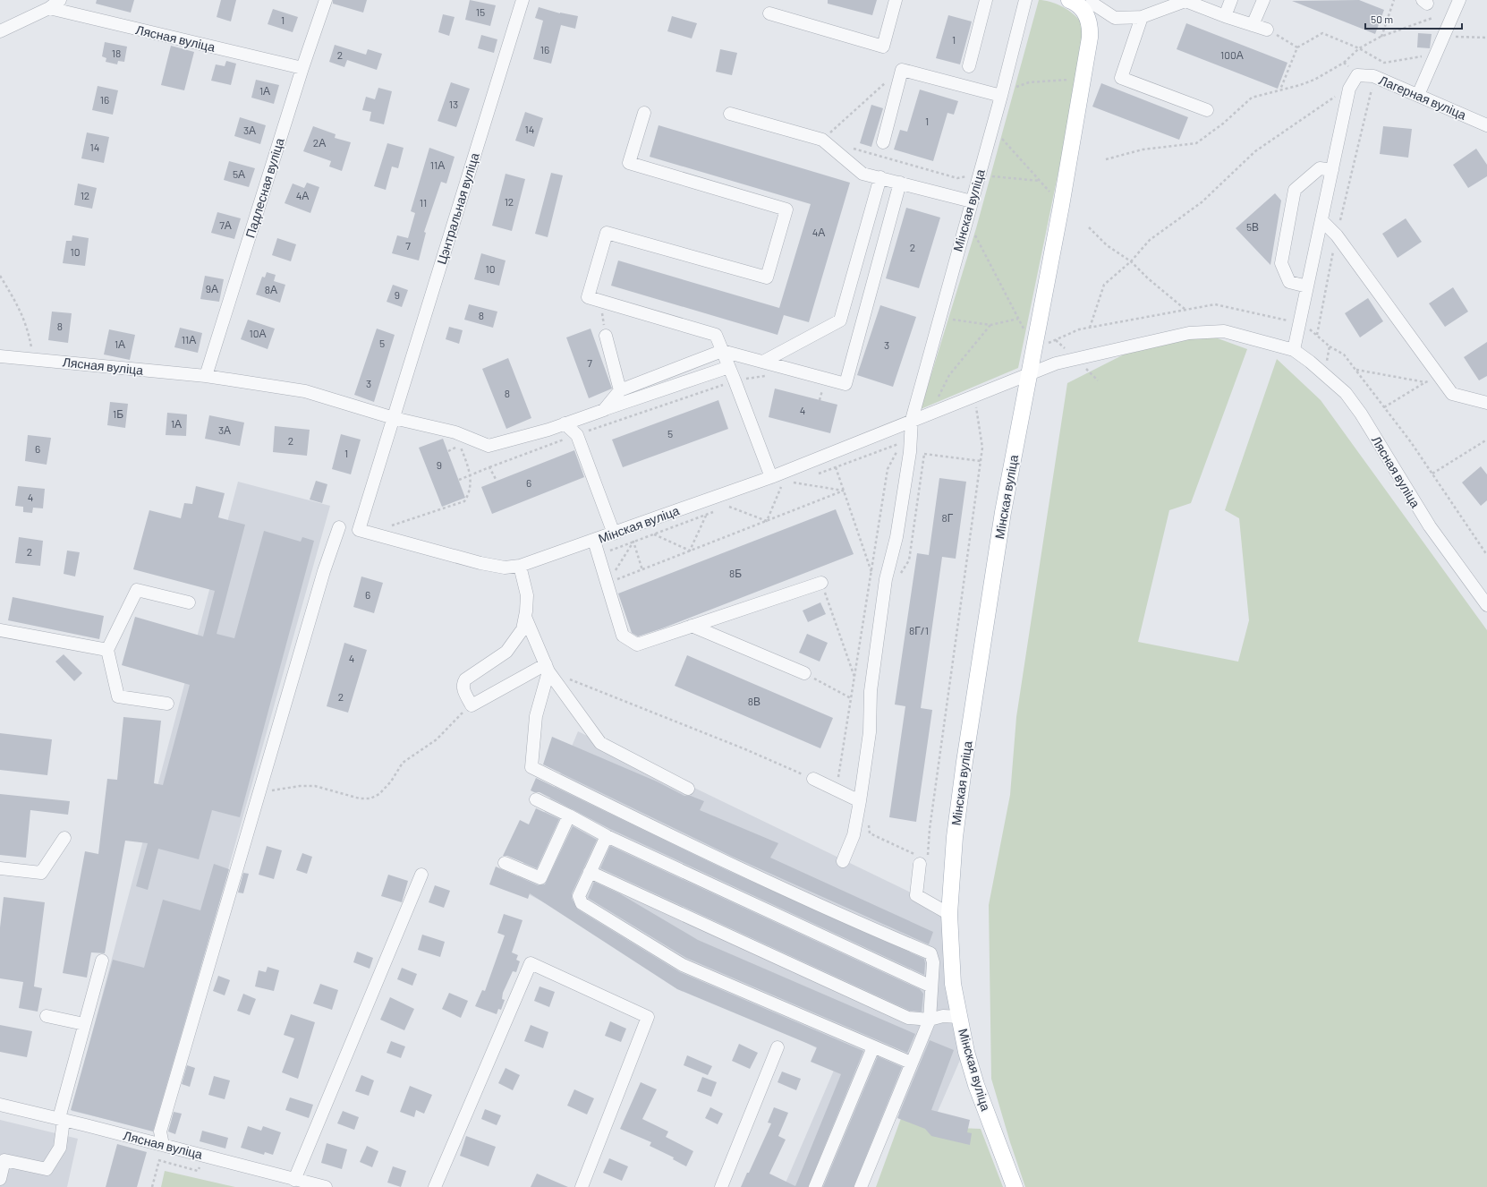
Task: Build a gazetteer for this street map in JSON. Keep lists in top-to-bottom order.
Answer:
{
  "streets": {
    "main road": ["Мінская вуліца"],
    "street": [
      "Лясная вуліца",
      "Лагерная вуліца",
      "Падлесная вуліца",
      "Цэнтральная вуліца"
    ]
  },
  "crossings": [
    ["Лясная вуліца", "Падлесная вуліца"],
    ["Цэнтральная вуліца", "Мінская вуліца"]
  ],
  "house_numbers": [
    "15",
    "1",
    "1",
    "16",
    "18",
    "2",
    "100А",
    "1А",
    "16",
    "13",
    "1",
    "14",
    "3А",
    "2А",
    "14",
    "11А",
    "5А",
    "12",
    "4А",
    "12",
    "11",
    "7А",
    "5В",
    "4А",
    "7",
    "2",
    "10",
    "10",
    "9А",
    "8А",
    "9",
    "8",
    "8",
    "10А",
    "11А",
    "5",
    "1А",
    "3",
    "7",
    "3",
    "8",
    "4",
    "1Б",
    "1А",
    "3А",
    "5",
    "2",
    "6",
    "1",
    "9",
    "6",
    "4",
    "8Г",
    "2",
    "8Б",
    "6",
    "8Г/1",
    "4",
    "2",
    "8В"
  ],
  "scale_bar": "50 m"
}
